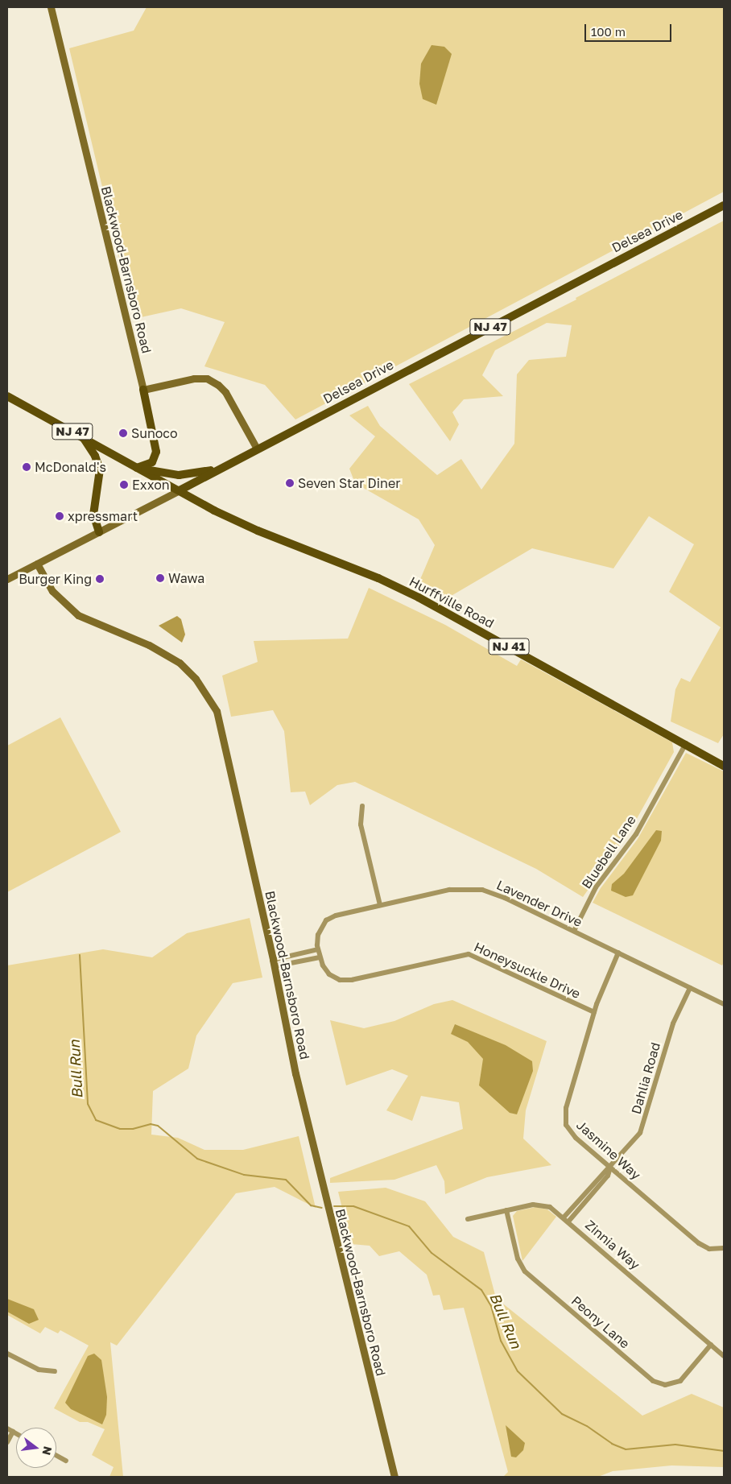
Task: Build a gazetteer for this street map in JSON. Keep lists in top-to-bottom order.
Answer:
{
  "streets": {
    "main road": [
      "Delsea Drive",
      "Blackwood-Barnsboro Road",
      "NJ 47",
      "Hurffville Road",
      "NJ 41"
    ],
    "street": [
      "Bluebell Lane",
      "Lavender Drive",
      "Honeysuckle Drive",
      "Dahlia Road",
      "Jasmine Way",
      "Zinnia Way",
      "Peony Lane"
    ]
  },
  "crossings": [
    ["Delsea Drive", "NJ 47"],
    ["Delsea Drive", "Hurffville Road"],
    ["NJ 47", "Hurffville Road"],
    ["Hurffville Road", "Bluebell Lane"],
    ["Bluebell Lane", "Lavender Drive"],
    ["Lavender Drive", "Honeysuckle Drive"],
    ["Lavender Drive", "Dahlia Road"],
    ["Lavender Drive", "Jasmine Way"],
    ["Honeysuckle Drive", "Jasmine Way"],
    ["Dahlia Road", "Jasmine Way"],
    ["Dahlia Road", "Zinnia Way"],
    ["Zinnia Way", "Peony Lane"]
  ],
  "water": ["Bull Run"],
  "places": [
    "Sunoco",
    "McDonald's",
    "Seven Star Diner",
    "Exxon",
    "xpressmart",
    "Wawa",
    "Burger King"
  ],
  "scale_bar": "100 m",
  "north": "right"
}
